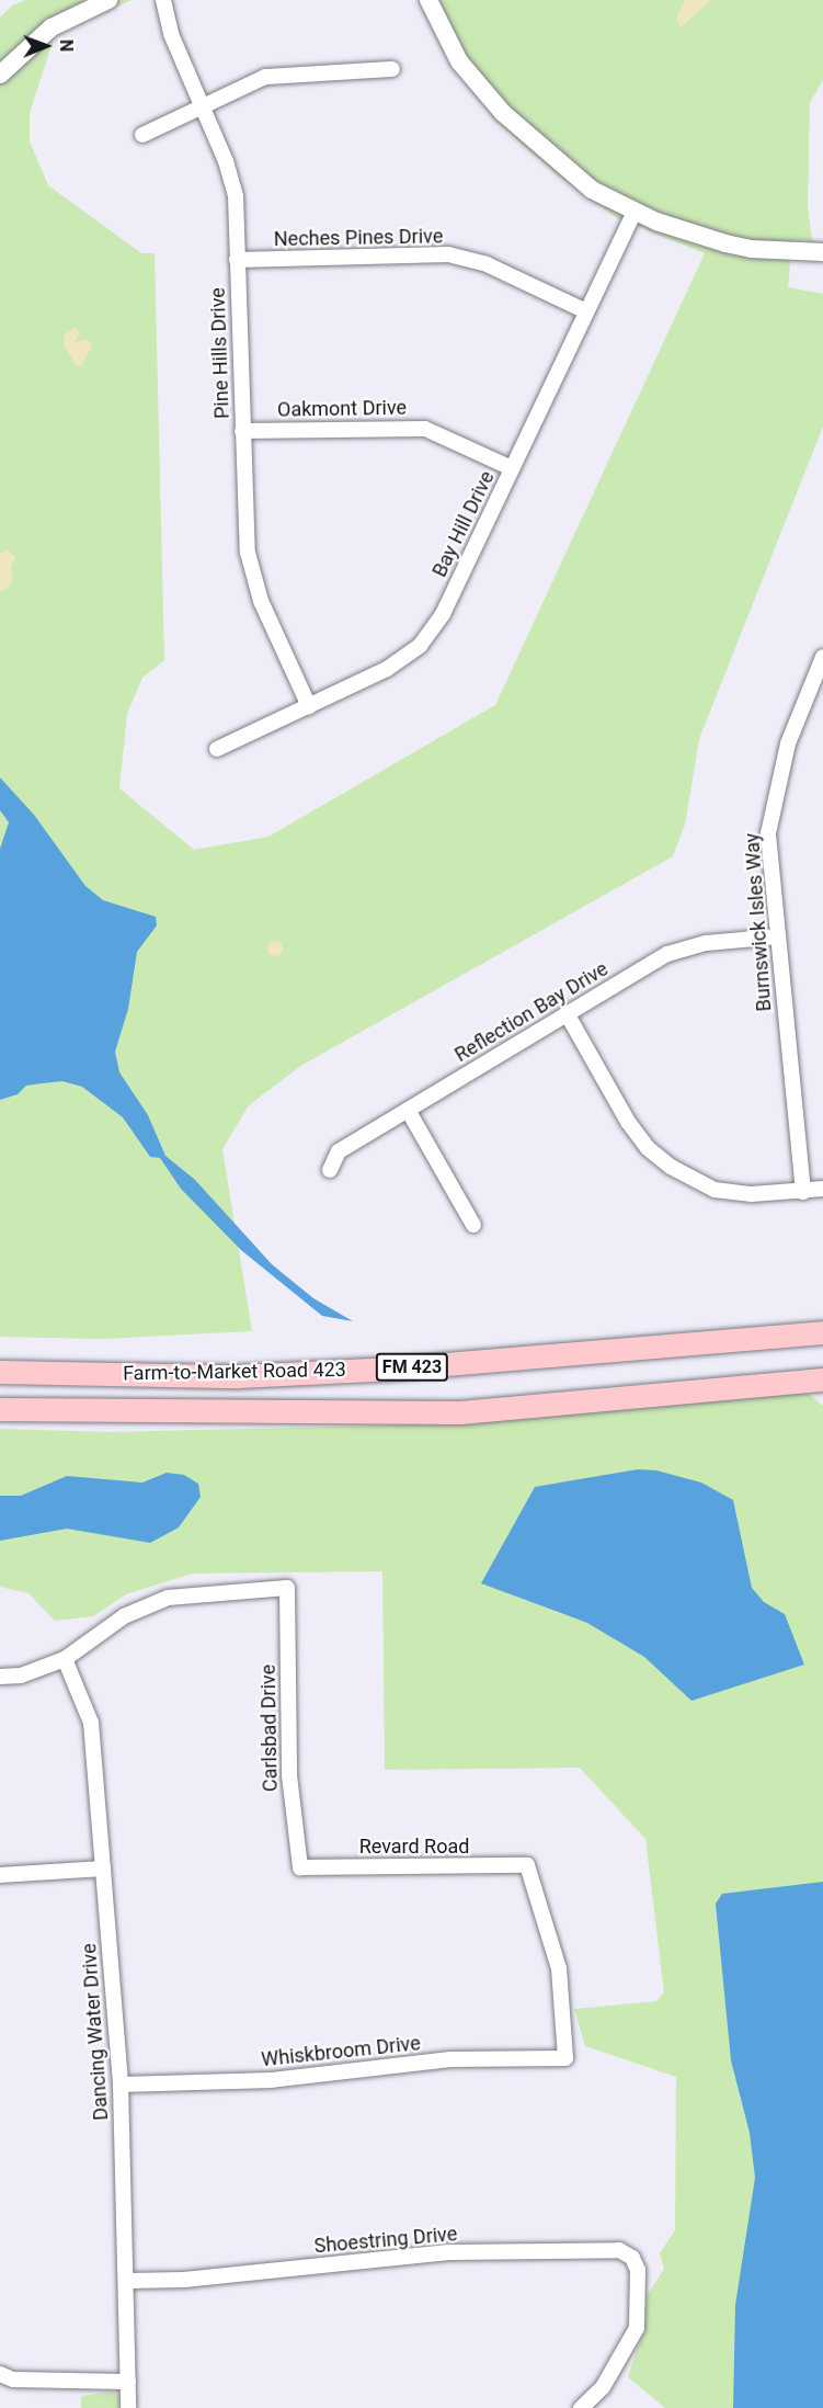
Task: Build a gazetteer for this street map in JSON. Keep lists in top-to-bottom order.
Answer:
{
  "streets": {
    "main road": ["FM 423", "Farm-to-Market Road 423"],
    "street": [
      "Neches Pines Drive",
      "Pine Hills Drive",
      "Oakmont Drive",
      "Bay Hill Drive",
      "Burnswick Isles Way",
      "Reflection Bay Drive",
      "Carlsbad Drive",
      "Revard Road",
      "Dancing Water Drive",
      "Whiskbroom Drive",
      "Shoestring Drive"
    ]
  },
  "crossings": [
    ["Neches Pines Drive", "Pine Hills Drive"],
    ["Neches Pines Drive", "Bay Hill Drive"],
    ["Pine Hills Drive", "Oakmont Drive"],
    ["Pine Hills Drive", "Bay Hill Drive"],
    ["Oakmont Drive", "Bay Hill Drive"],
    ["Burnswick Isles Way", "Reflection Bay Drive"],
    ["Carlsbad Drive", "Revard Road"],
    ["Carlsbad Drive", "Dancing Water Drive"],
    ["Revard Road", "Whiskbroom Drive"],
    ["Dancing Water Drive", "Whiskbroom Drive"],
    ["Dancing Water Drive", "Shoestring Drive"]
  ],
  "north": "right"
}
